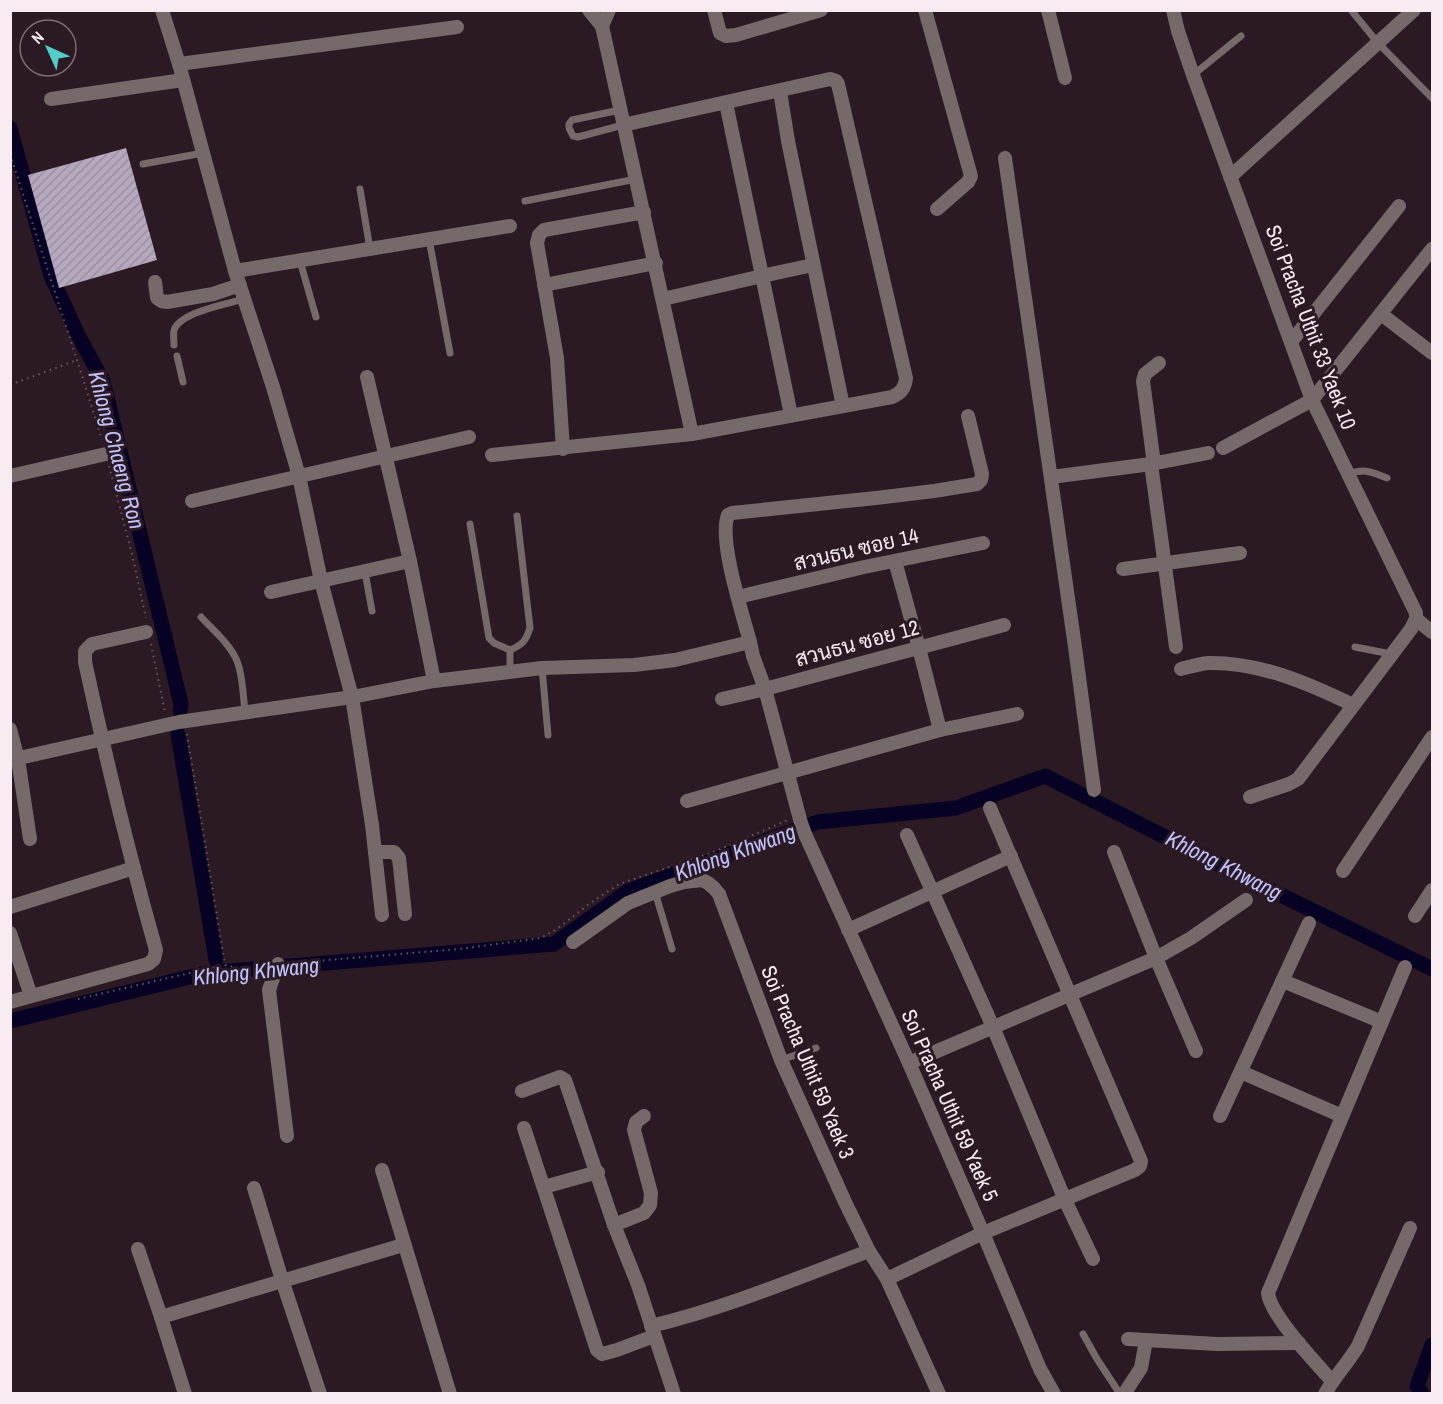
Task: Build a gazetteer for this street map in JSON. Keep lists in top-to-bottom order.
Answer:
{
  "streets": {
    "street": [
      "Soi Pracha Uthit 33 Yaek 10",
      "สวนธน ซอย 14",
      "สวนธน ซอย 12",
      "Soi Pracha Uthit 59 Yaek 3",
      "Soi Pracha Uthit 59 Yaek 5"
    ]
  },
  "crossings": [
    ["สวนธน ซอย 14", "Soi Pracha Uthit 59 Yaek 5"],
    ["สวนธน ซอย 12", "Soi Pracha Uthit 59 Yaek 5"]
  ],
  "water": ["Khlong Chaeng Ron", "Khlong Khwang"],
  "north": "top left"
}
